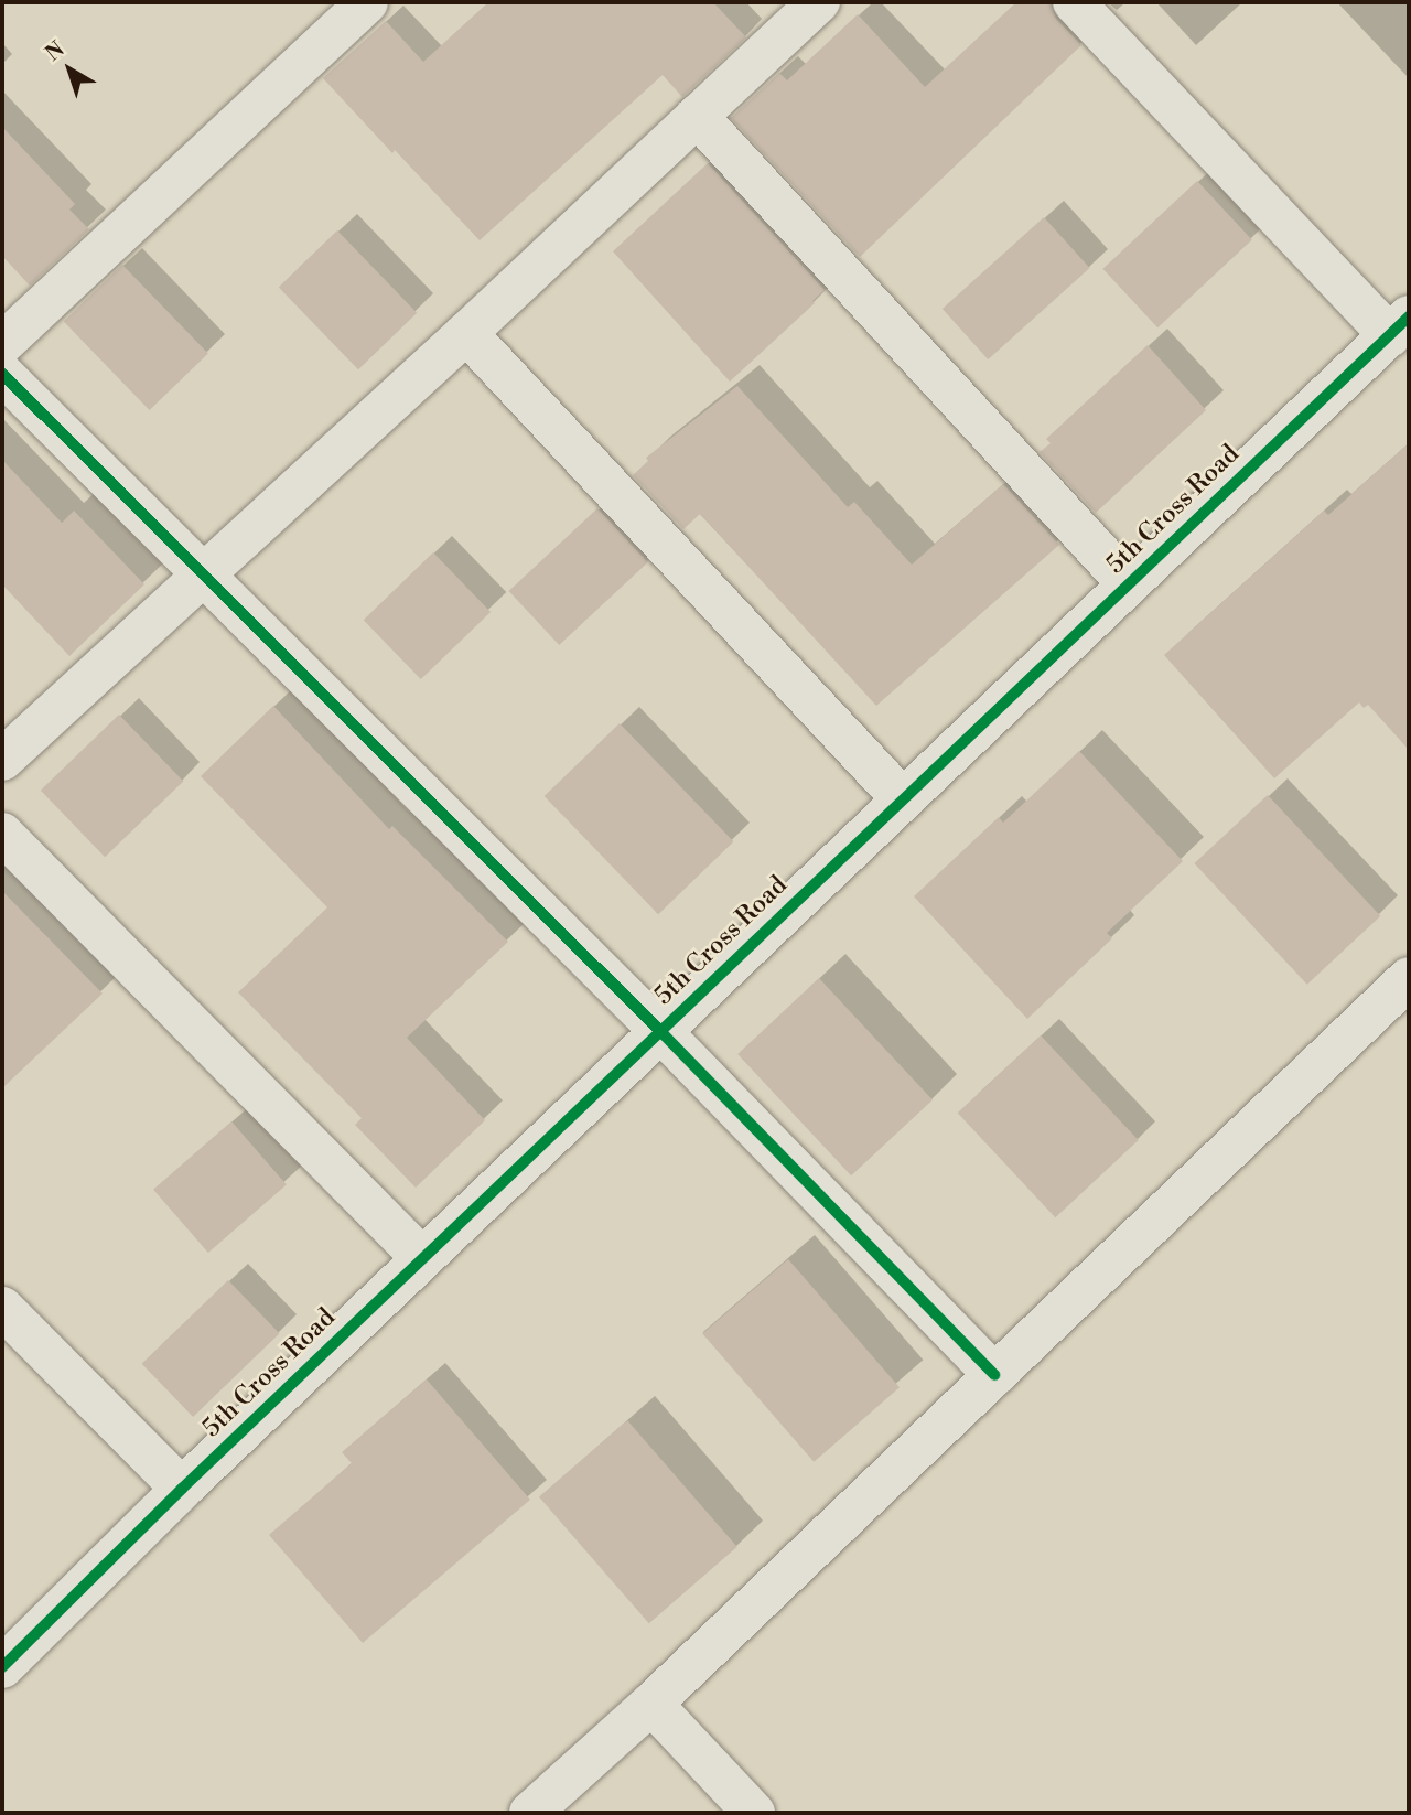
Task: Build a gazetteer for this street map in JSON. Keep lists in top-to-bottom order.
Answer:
{
  "streets": {
    "street": ["5th Cross Road"]
  },
  "north": "top left"
}
